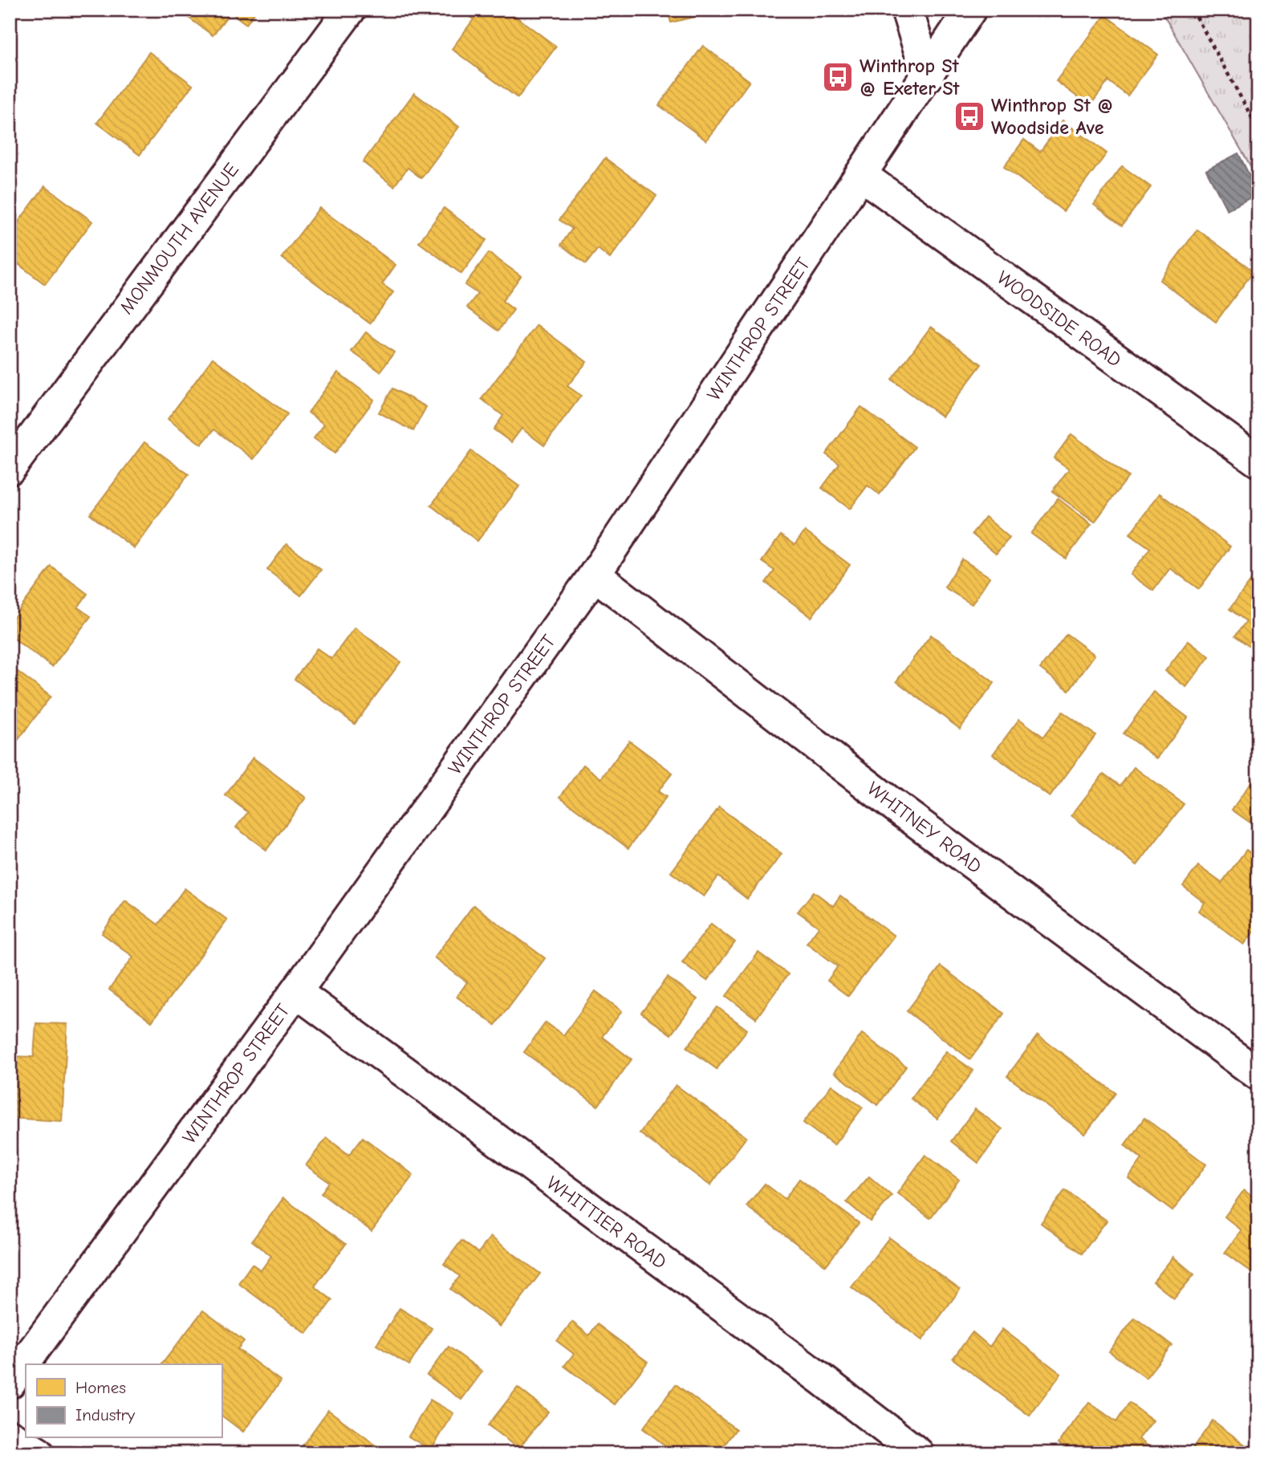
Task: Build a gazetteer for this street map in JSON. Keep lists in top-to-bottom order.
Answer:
{
  "streets": {
    "street": [
      "MONMOUTH AVENUE",
      "WOODSIDE ROAD",
      "WINTHROP STREET",
      "WHITNEY ROAD",
      "WHITTIER ROAD"
    ]
  },
  "crossings": [
    ["WOODSIDE ROAD", "WINTHROP STREET"],
    ["WINTHROP STREET", "WHITNEY ROAD"],
    ["WINTHROP STREET", "WHITTIER ROAD"]
  ],
  "places": {
    "bus stop": ["Winthrop St @ Exeter St", "Winthrop St @ Woodside Ave"]
  },
  "legend": ["Homes", "Industry"]
}
